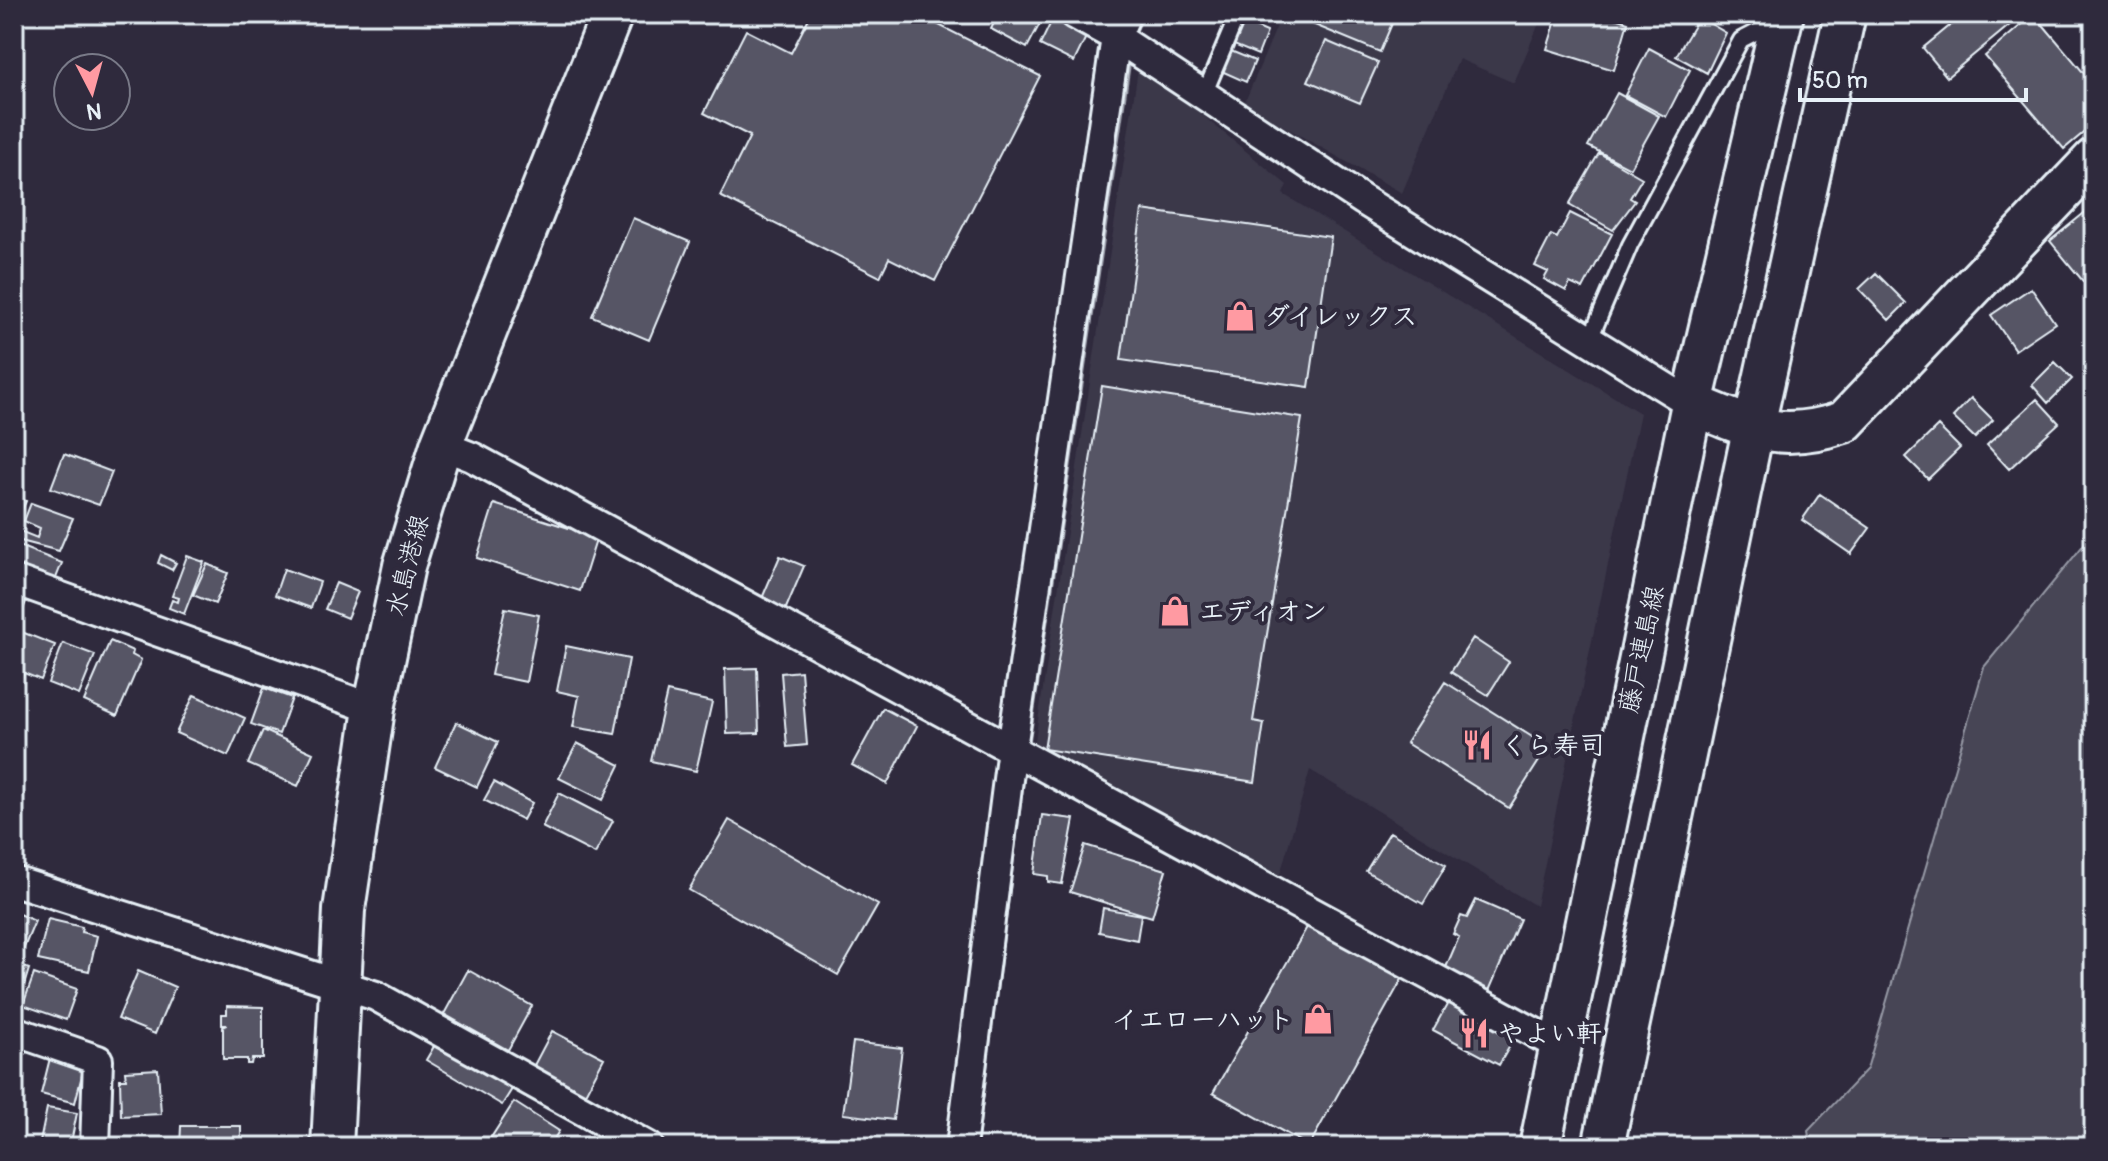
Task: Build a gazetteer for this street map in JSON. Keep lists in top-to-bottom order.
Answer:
{
  "streets": {
    "main road": ["水島港線", "藤戸連島線"]
  },
  "places": {
    "shop": ["ダイレックス", "エディオン", "イエローハット"],
    "restaurant": ["くら寿司", "やよい軒"]
  },
  "scale_bar": "50 m",
  "north": "bottom"
}
